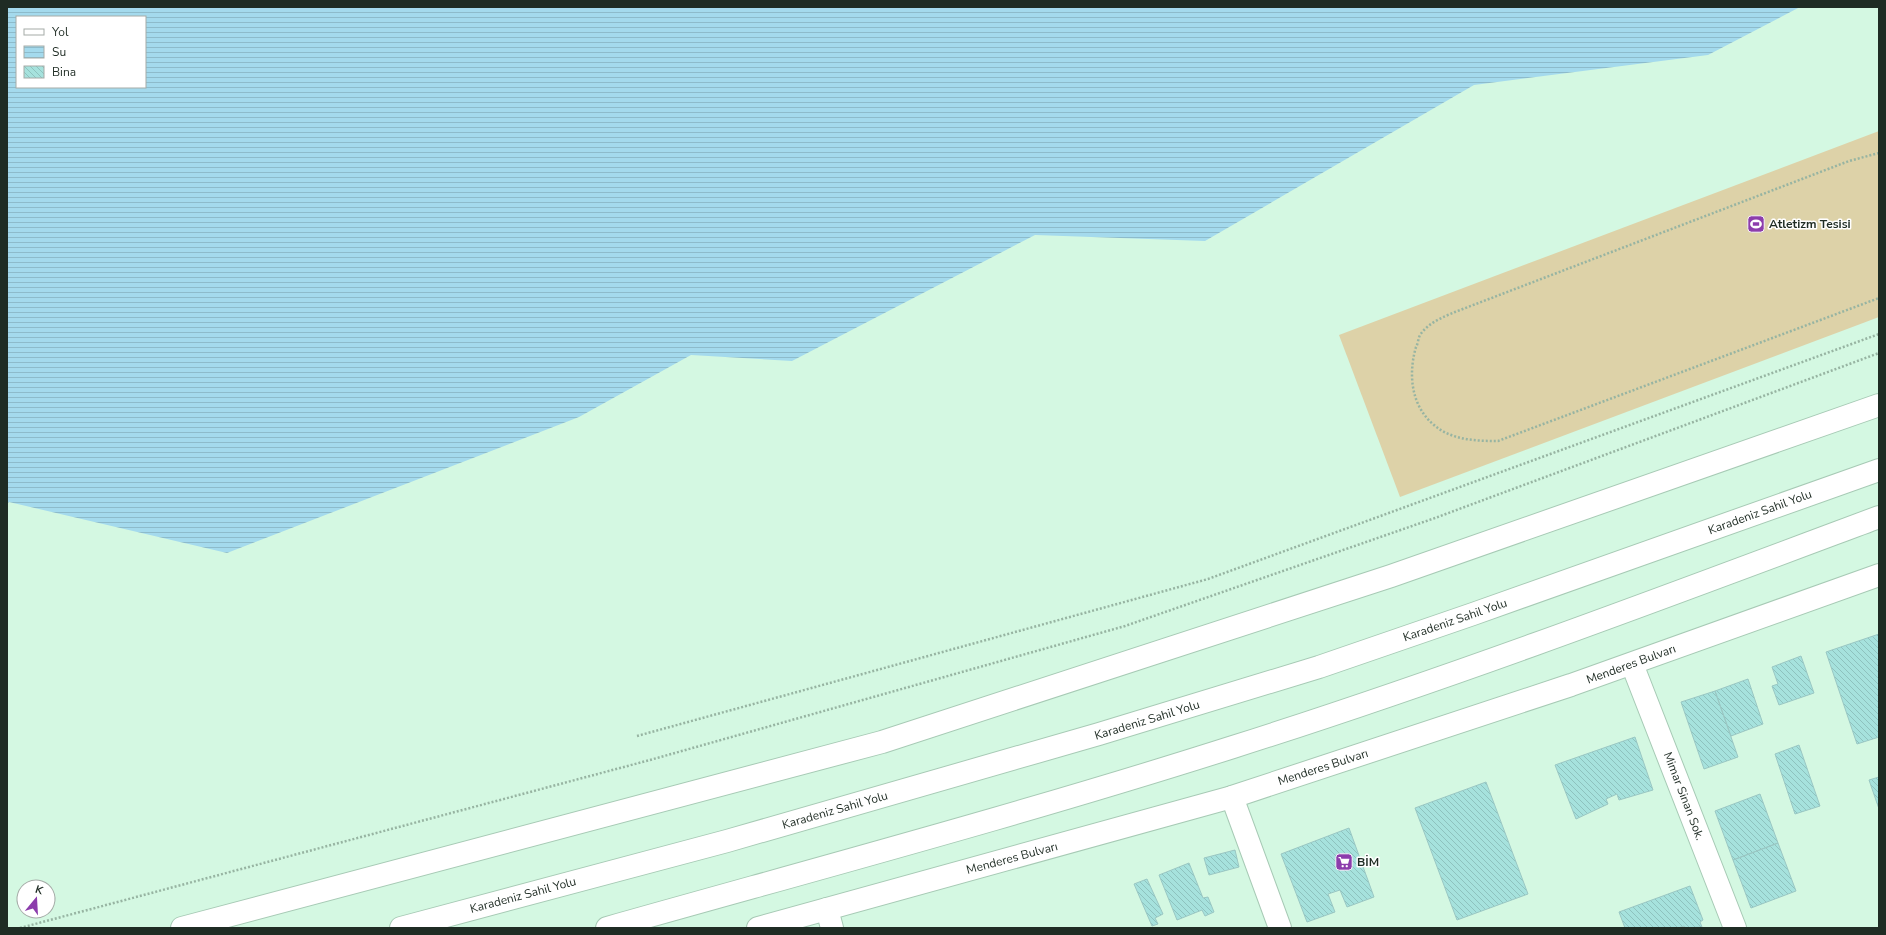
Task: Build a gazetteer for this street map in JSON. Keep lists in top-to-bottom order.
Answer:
{
  "streets": {
    "main road": ["Karadeniz Sahil Yolu", "Menderes Bulvarı", "Mimar Sinan Sok."]
  },
  "crossings": [
    ["Menderes Bulvarı", "Mimar Sinan Sok."]
  ],
  "places": {
    "sports": ["Atletizm Tesisi"],
    "supermarket": ["BİM"]
  },
  "legend": ["Yol", "Su", "Bina"],
  "north": "top"
}
